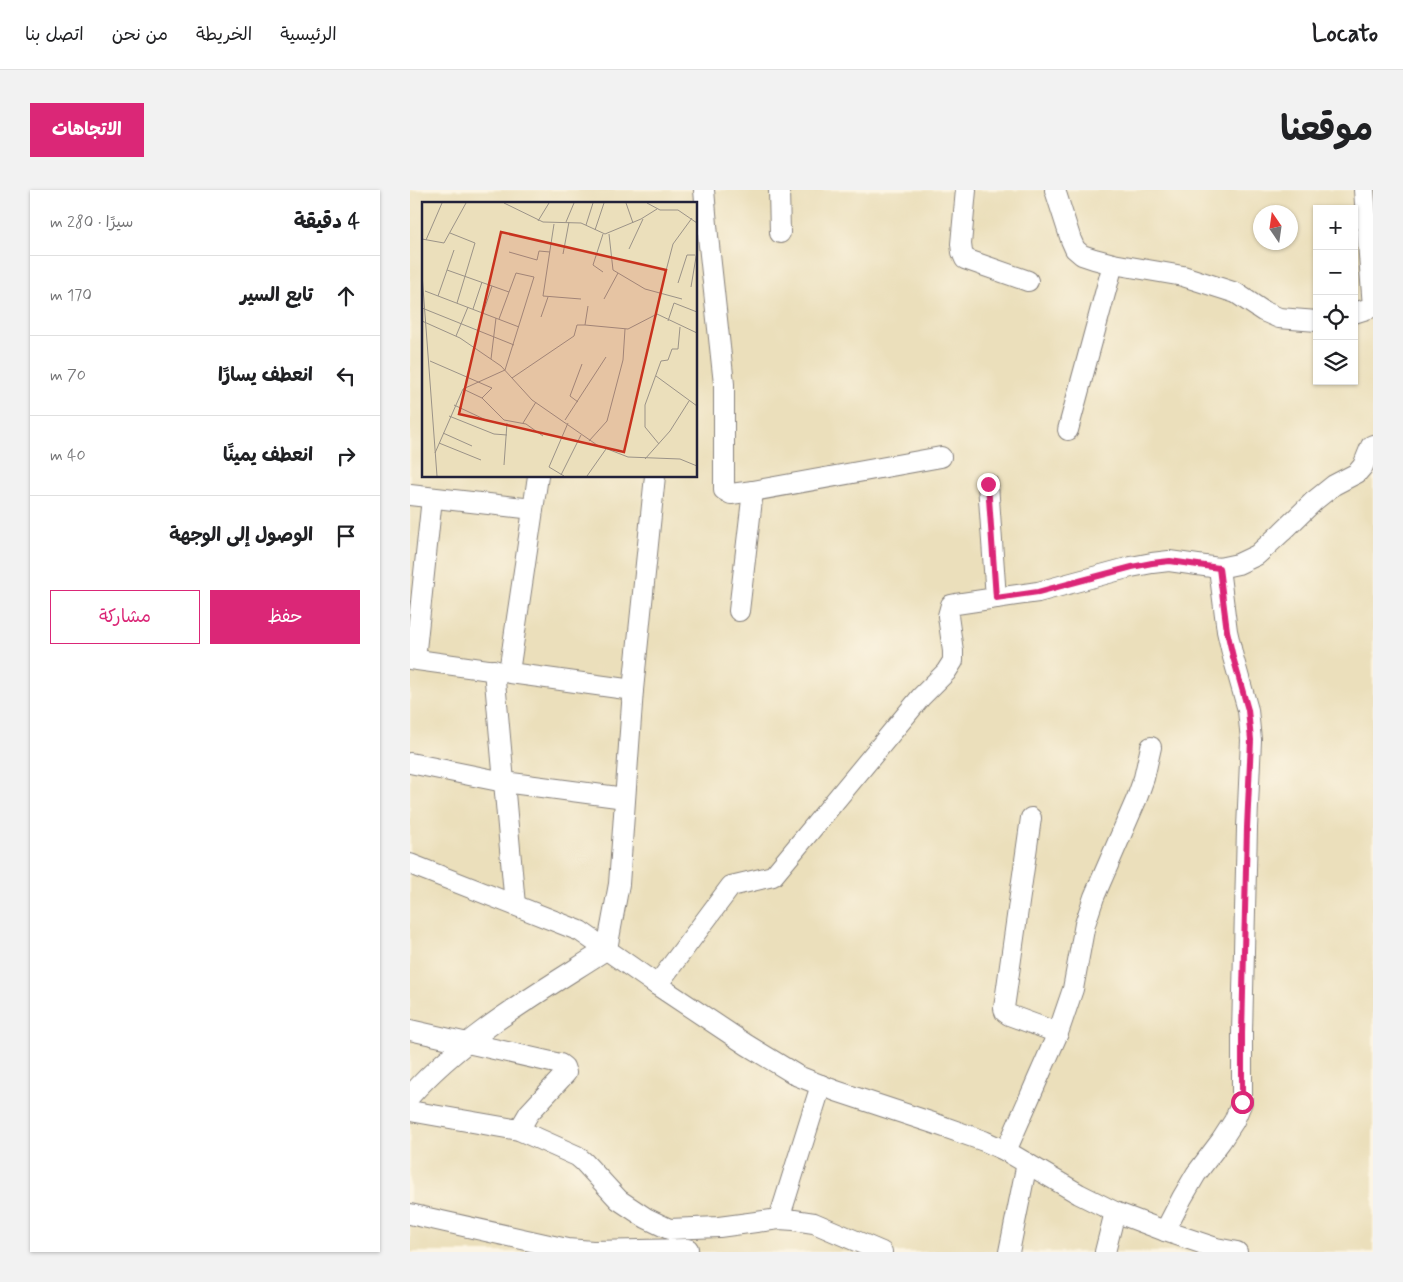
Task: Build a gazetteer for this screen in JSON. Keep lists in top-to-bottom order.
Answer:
{
  "north": "top",
  "page": {
    "header": "Locato",
    "nav": [
      "الرئيسية",
      "الخريطة",
      "من نحن",
      "اتصل بنا"
    ],
    "title": "موقعنا",
    "buttons": [
      "الاتجاهات",
      ["حفظ", "مشاركة"]
    ],
    "heading": ["4 دقيقة", "سيرًا · 280 m"],
    "map_buttons": ["+", "−"],
    "list": [
      ["تابع السير", "170 m"],
      ["انعطف يسارًا", "70 m"],
      ["انعطف يمينًا", "40 m"],
      "الوصول إلى الوجهة"
    ]
  }
}
